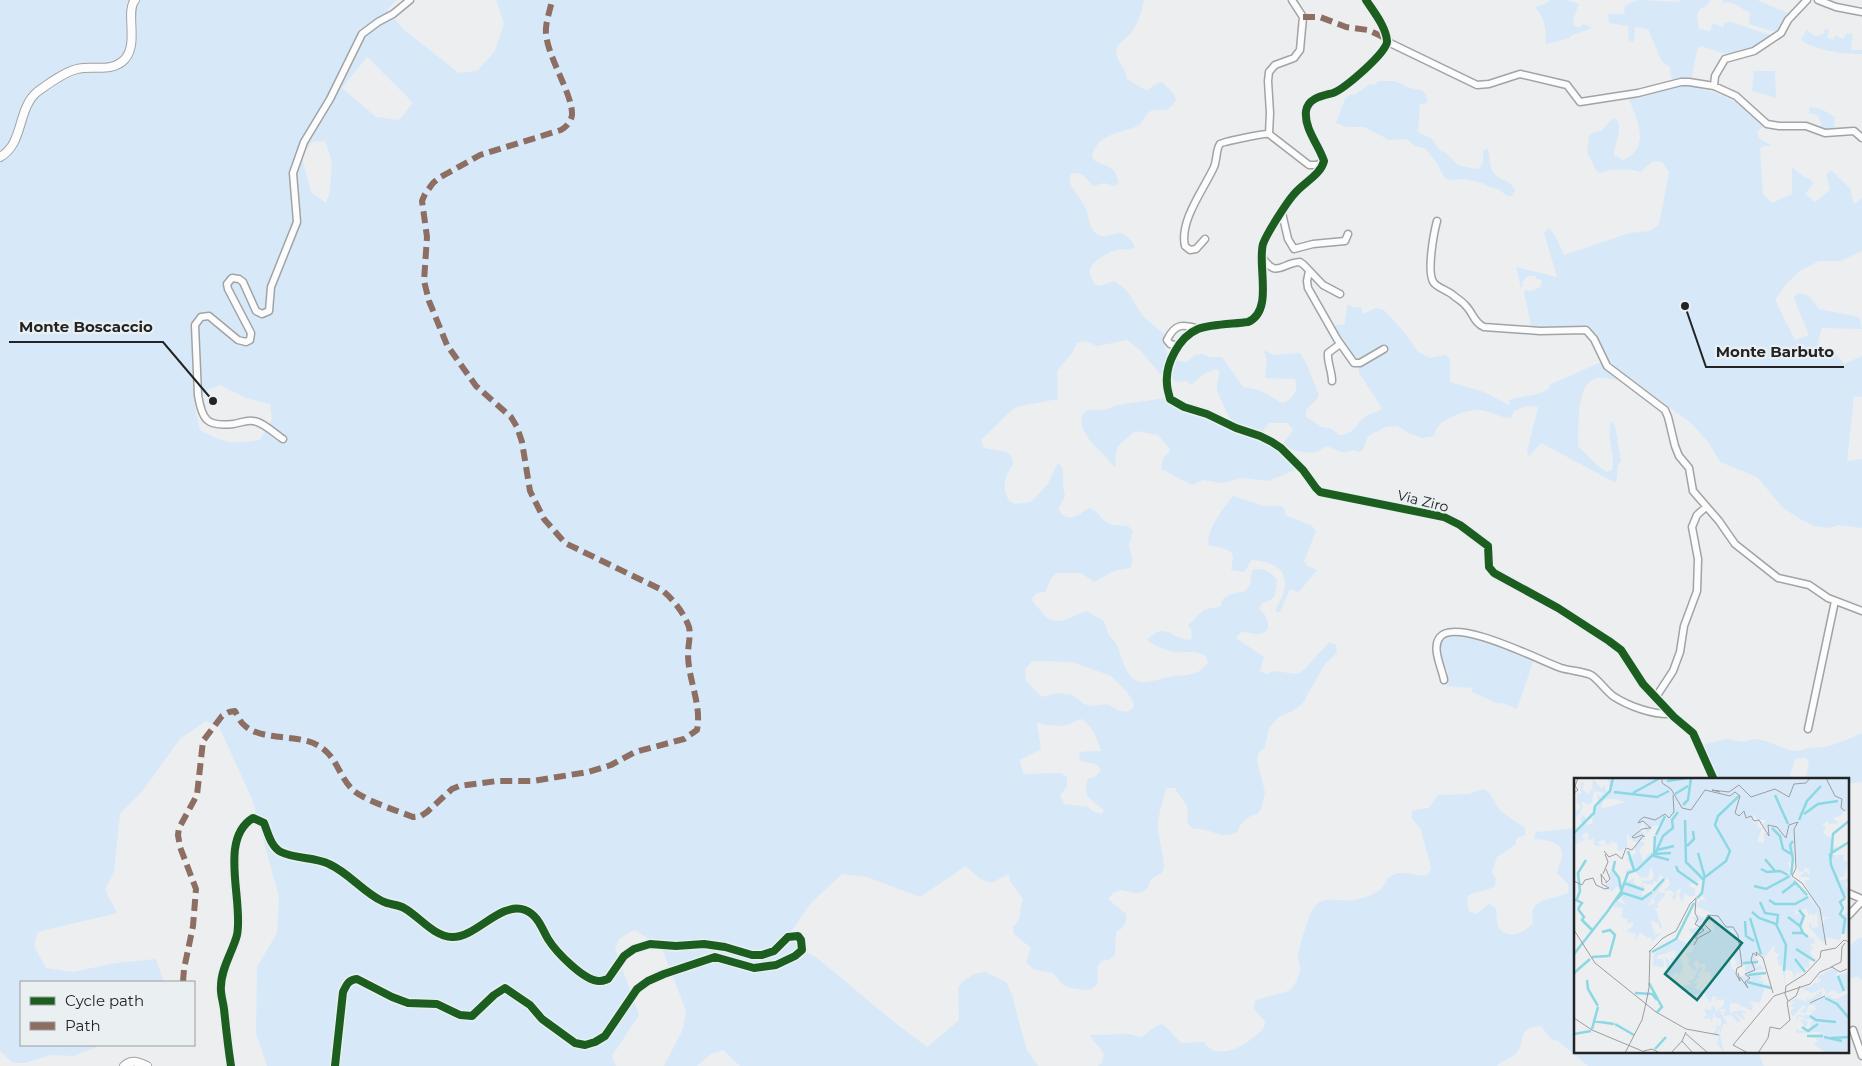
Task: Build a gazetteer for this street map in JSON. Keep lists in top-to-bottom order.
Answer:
{
  "streets": {
    "street": ["Via Ziro"]
  },
  "places": ["Monte Barbuto", "Monte Boscaccio"],
  "legend": ["Cycle path", "Path"]
}
